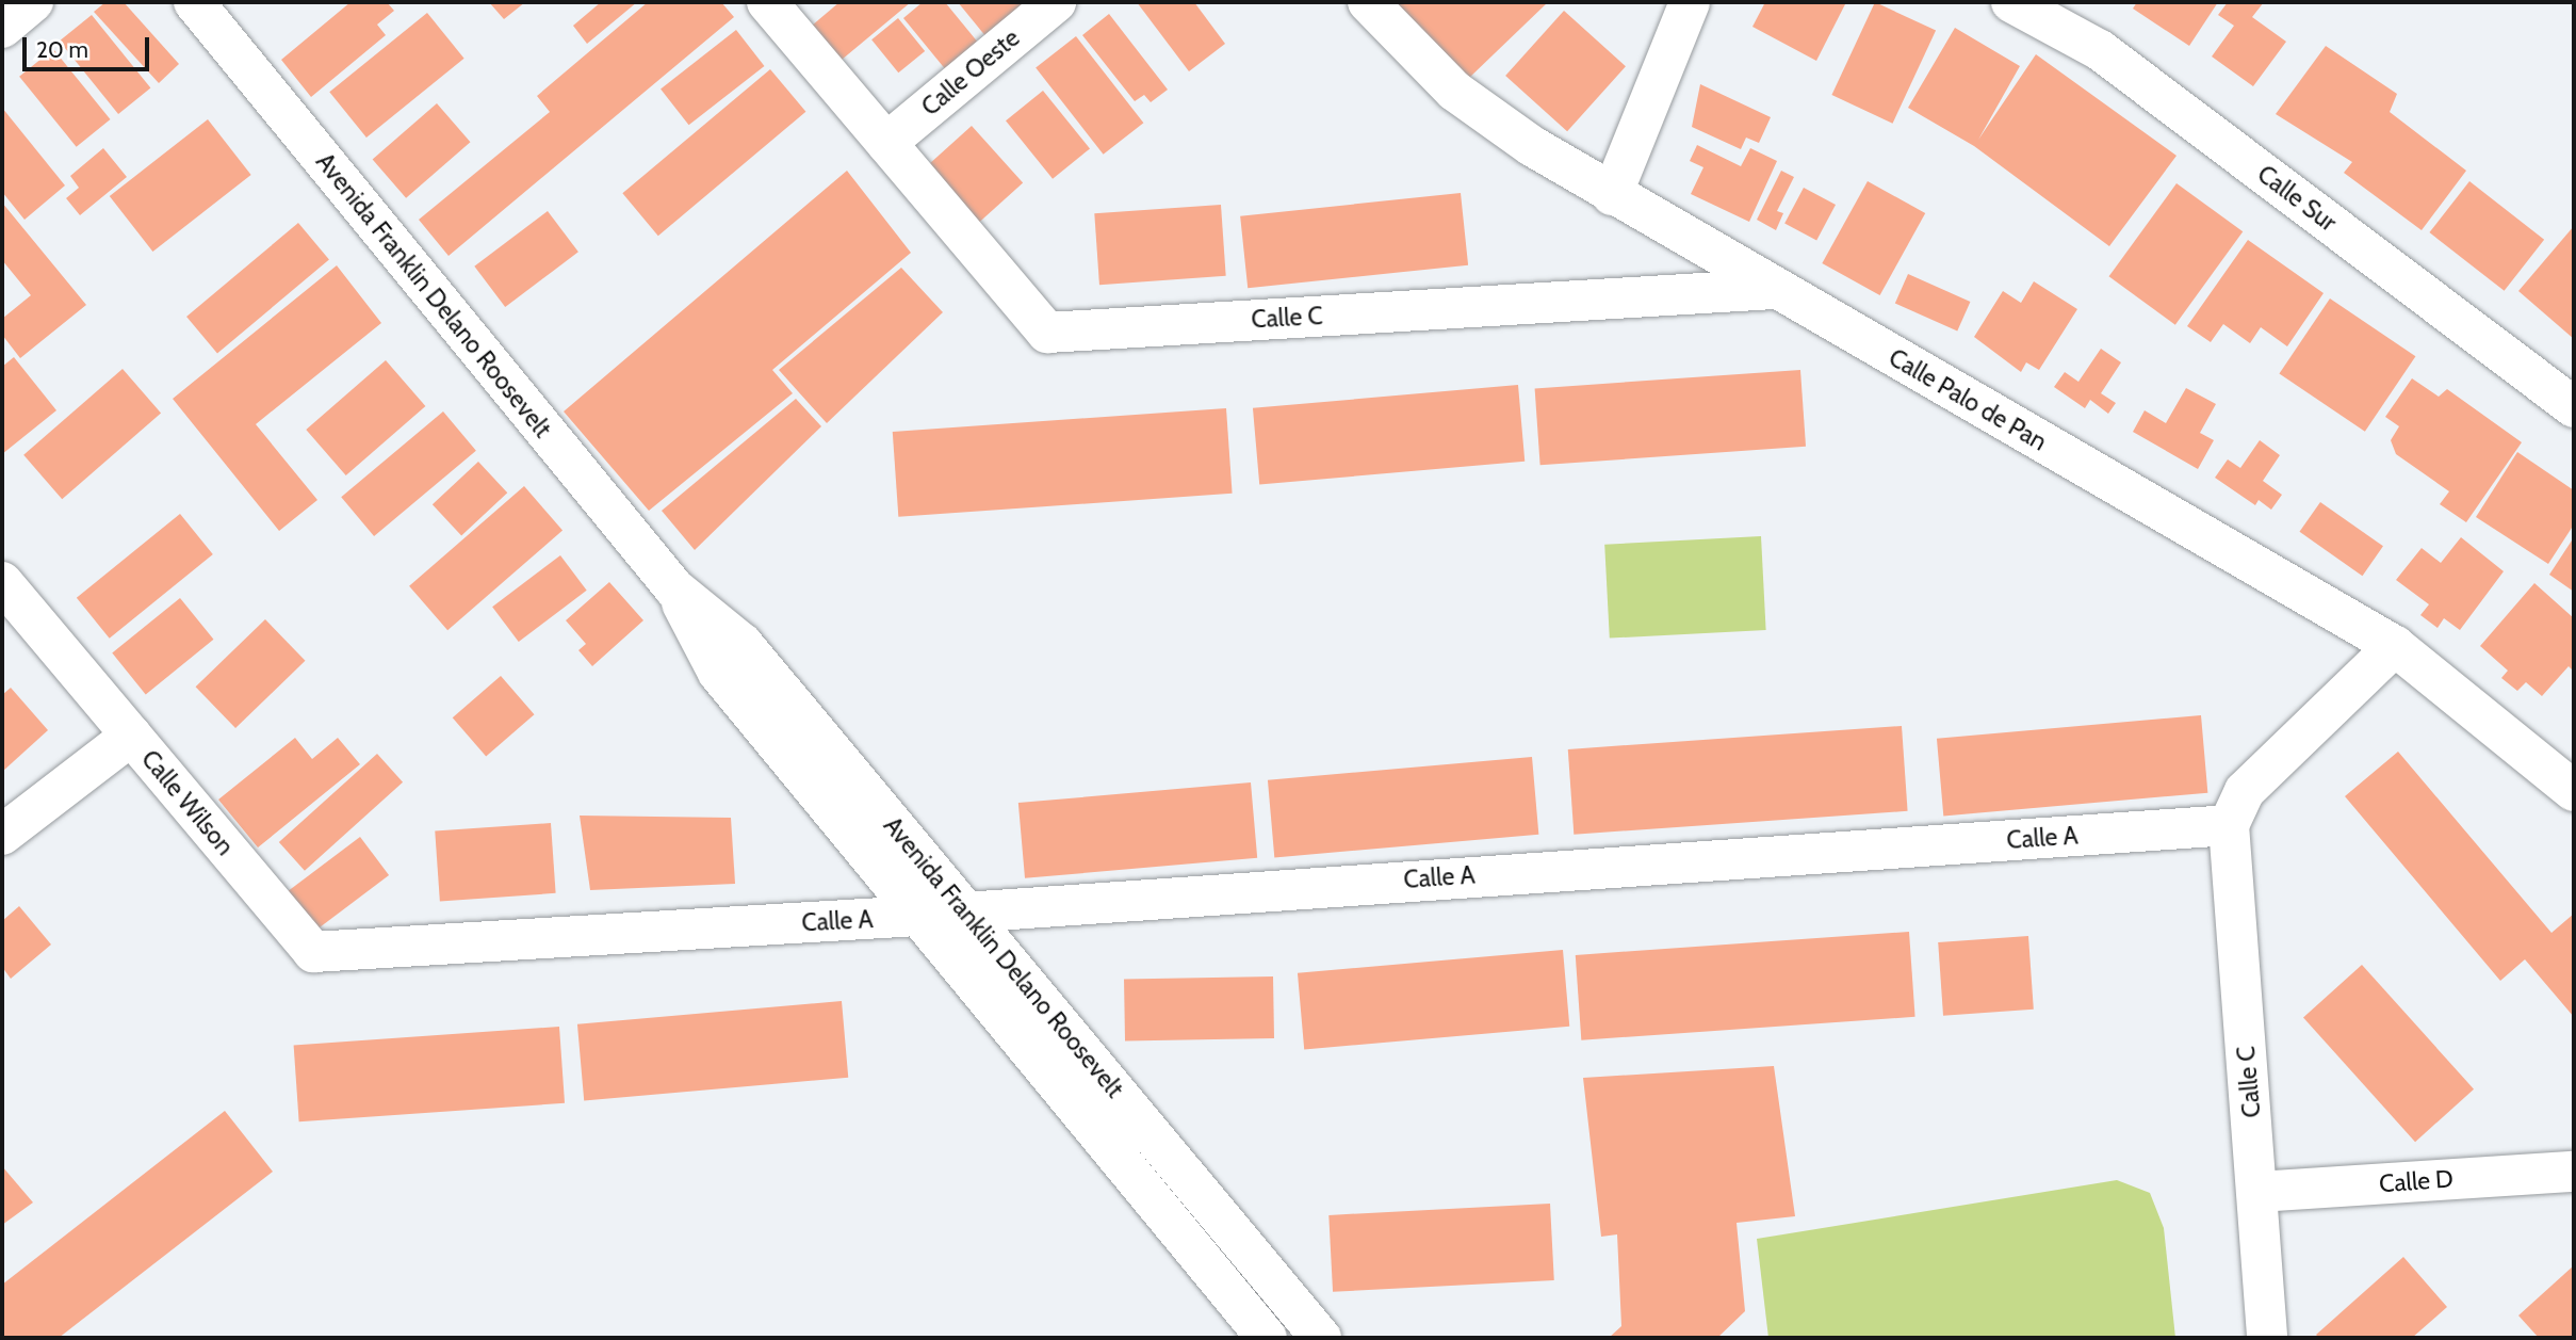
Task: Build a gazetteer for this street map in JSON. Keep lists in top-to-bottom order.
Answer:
{
  "streets": {
    "street": [
      "Calle Oeste",
      "Calle Sur",
      "Avenida Franklin Delano Roosevelt",
      "Calle C",
      "Calle Palo de Pan",
      "Calle Wilson",
      "Calle A",
      "Calle D"
    ]
  },
  "crossings": [
    ["Calle Oeste", "Calle C"],
    ["Avenida Franklin Delano Roosevelt", "Calle A"],
    ["Calle C", "Calle Palo de Pan"],
    ["Calle C", "Calle A"],
    ["Calle C", "Calle D"],
    ["Calle Wilson", "Calle A"]
  ],
  "scale_bar": "20 m"
}
